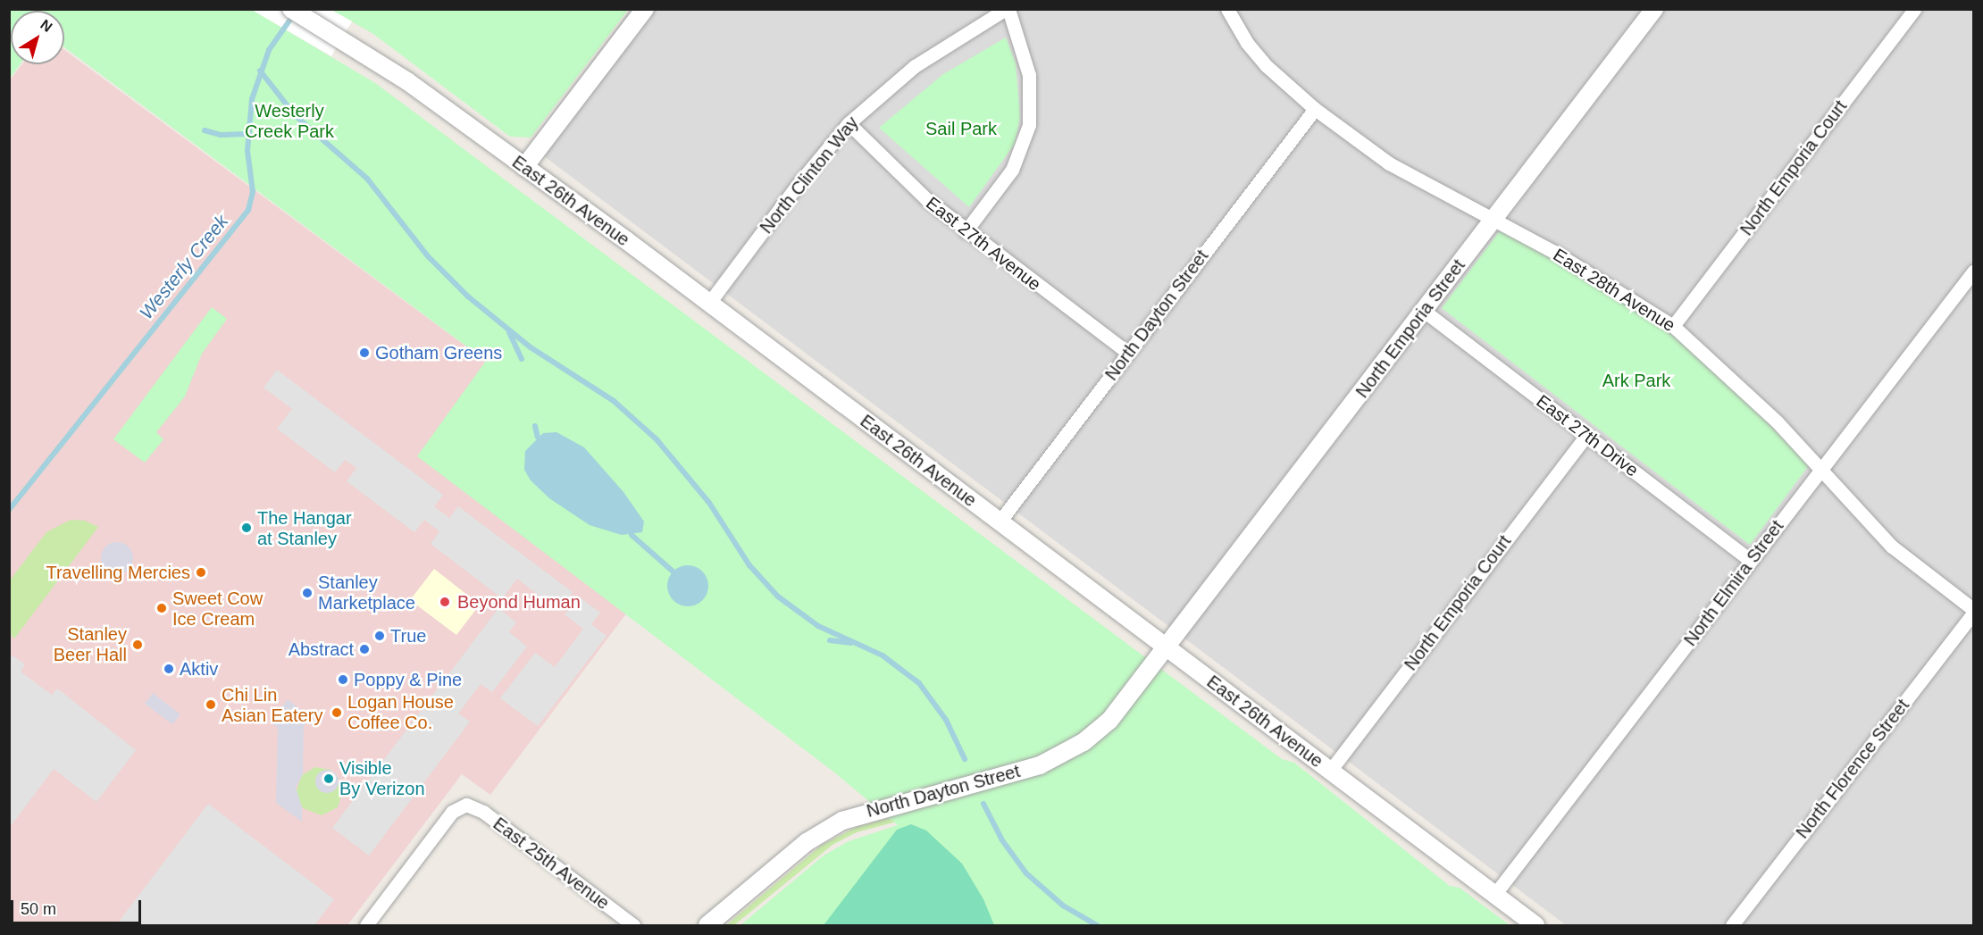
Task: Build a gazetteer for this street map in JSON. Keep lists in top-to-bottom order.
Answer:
{
  "streets": {
    "street": [
      "North Emporia Court",
      "North Clinton Way",
      "East 26th Avenue",
      "East 27th Avenue",
      "East 28th Avenue",
      "North Dayton Street",
      "North Emporia Street",
      "East 27th Drive",
      "North Elmira Street",
      "North Florence Street",
      "East 25th Avenue"
    ]
  },
  "crossings": [
    ["North Emporia Court", "East 26th Avenue"],
    ["North Emporia Court", "East 28th Avenue"],
    ["North Emporia Court", "East 27th Drive"],
    ["North Clinton Way", "East 26th Avenue"],
    ["North Clinton Way", "East 27th Avenue"],
    ["East 26th Avenue", "North Dayton Street"],
    ["East 26th Avenue", "North Emporia Street"],
    ["East 26th Avenue", "North Elmira Street"],
    ["East 27th Avenue", "North Dayton Street"],
    ["East 28th Avenue", "North Dayton Street"],
    ["East 28th Avenue", "North Emporia Street"],
    ["East 28th Avenue", "North Elmira Street"],
    ["East 28th Avenue", "North Florence Street"],
    ["North Dayton Street", "North Emporia Street"],
    ["North Emporia Street", "East 27th Drive"],
    ["East 27th Drive", "North Elmira Street"]
  ],
  "water": ["Westerly Creek"],
  "parks": ["Westerly Creek Park", "Sail Park", "Ark Park"],
  "places": [
    "Gotham Greens",
    "The Hangar at Stanley",
    "Travelling Mercies",
    "Stanley Marketplace",
    "Beyond Human",
    "Sweet Cow Ice Cream",
    "True",
    "Stanley Beer Hall",
    "Abstract",
    "Aktiv",
    "Poppy & Pine",
    "Chi Lin Asian Eatery",
    "Logan House Coffee Co.",
    "Visible By Verizon"
  ],
  "scale_bar": "50 m",
  "north": "top right"
}
